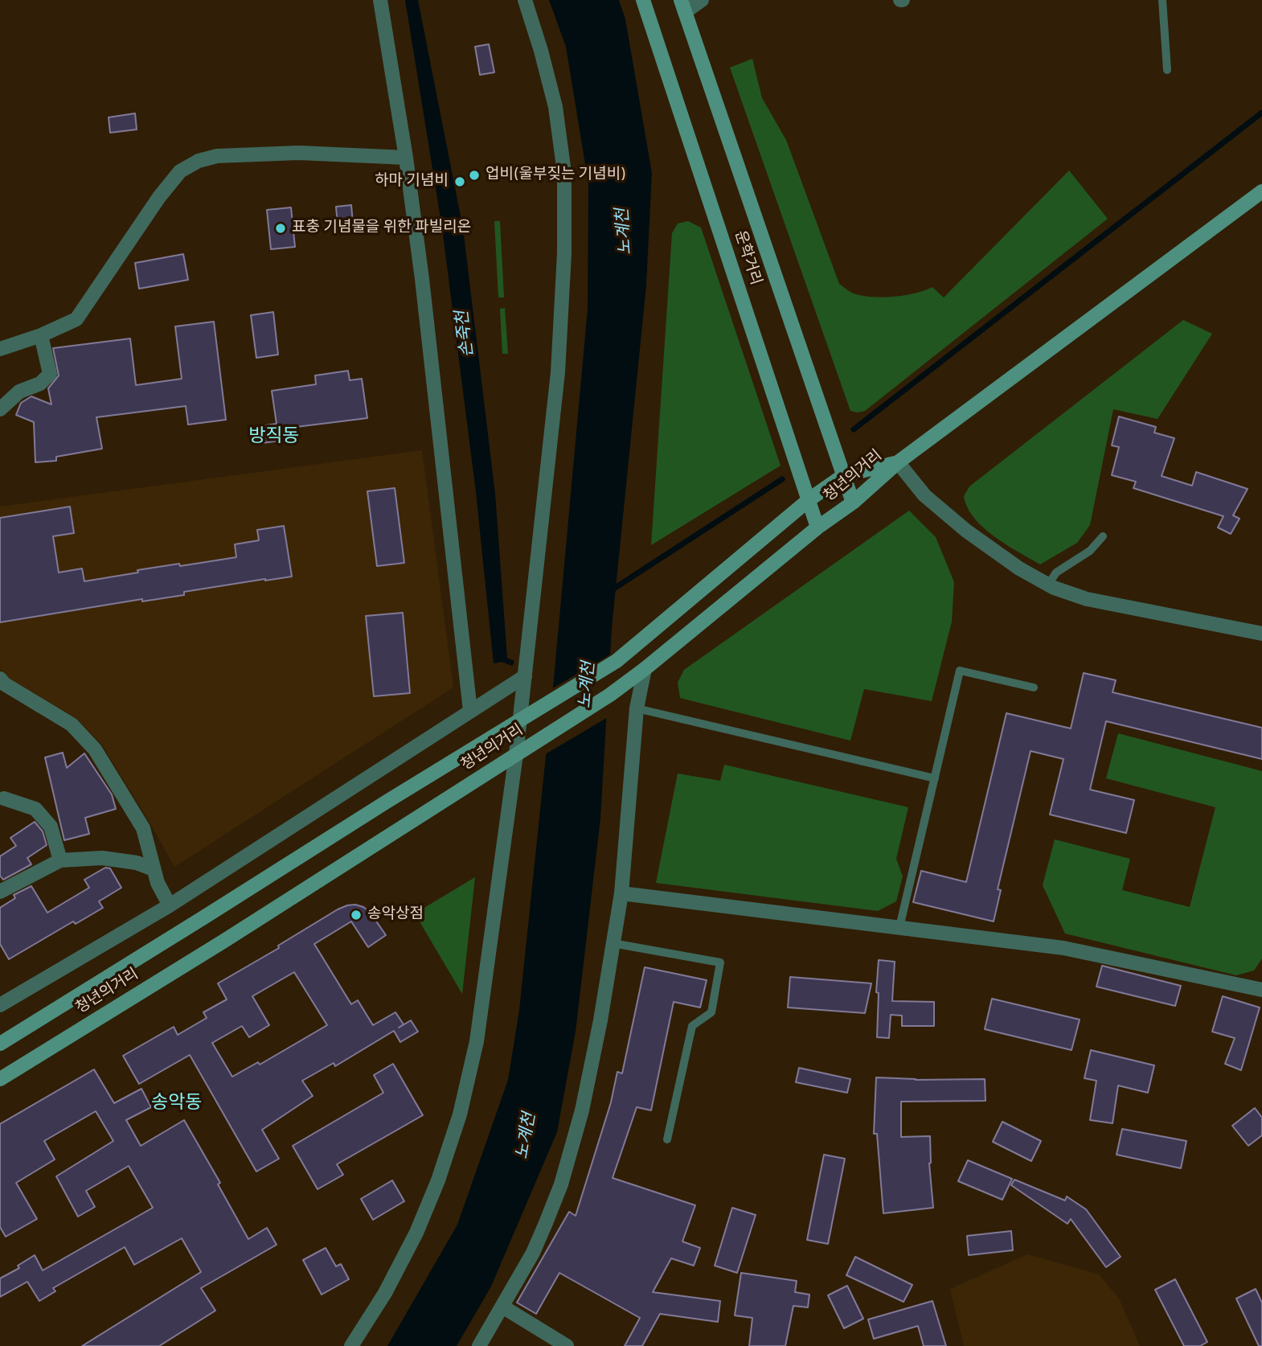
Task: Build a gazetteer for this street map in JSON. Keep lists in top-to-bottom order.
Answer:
{
  "streets": {
    "main road": ["운학거리", "청년의거리"]
  },
  "crossings": [
    ["운학거리", "청년의거리"]
  ],
  "districts": ["방직동", "송악동"],
  "water": ["노계천", "손죽천"],
  "places": [
    "업비(울부짖는 기념비)",
    "하마 기념비",
    "표충 기념물을 위한 파빌리온",
    "송악상점"
  ]
}
